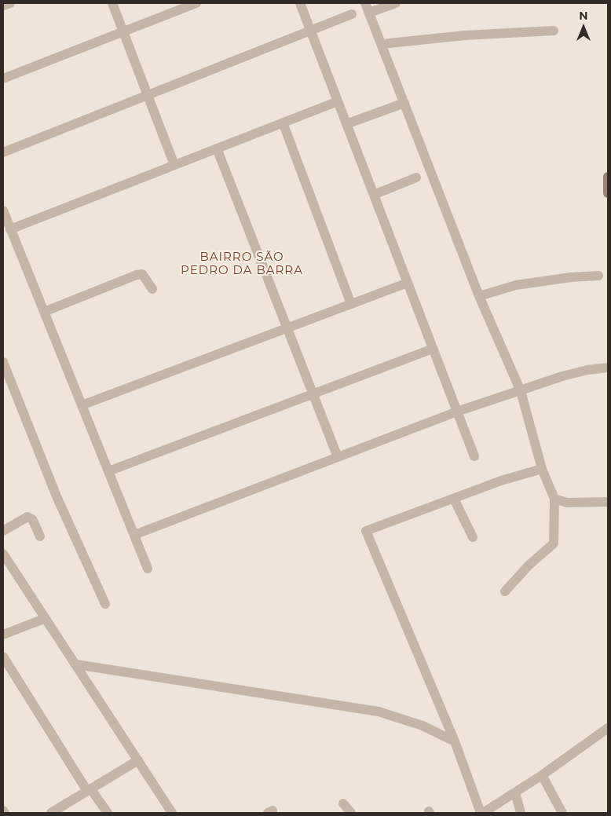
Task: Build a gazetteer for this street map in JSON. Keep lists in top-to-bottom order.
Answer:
{
  "districts": ["BAIRRO SÃO PEDRO DA BARRA"],
  "north": "top"
}
